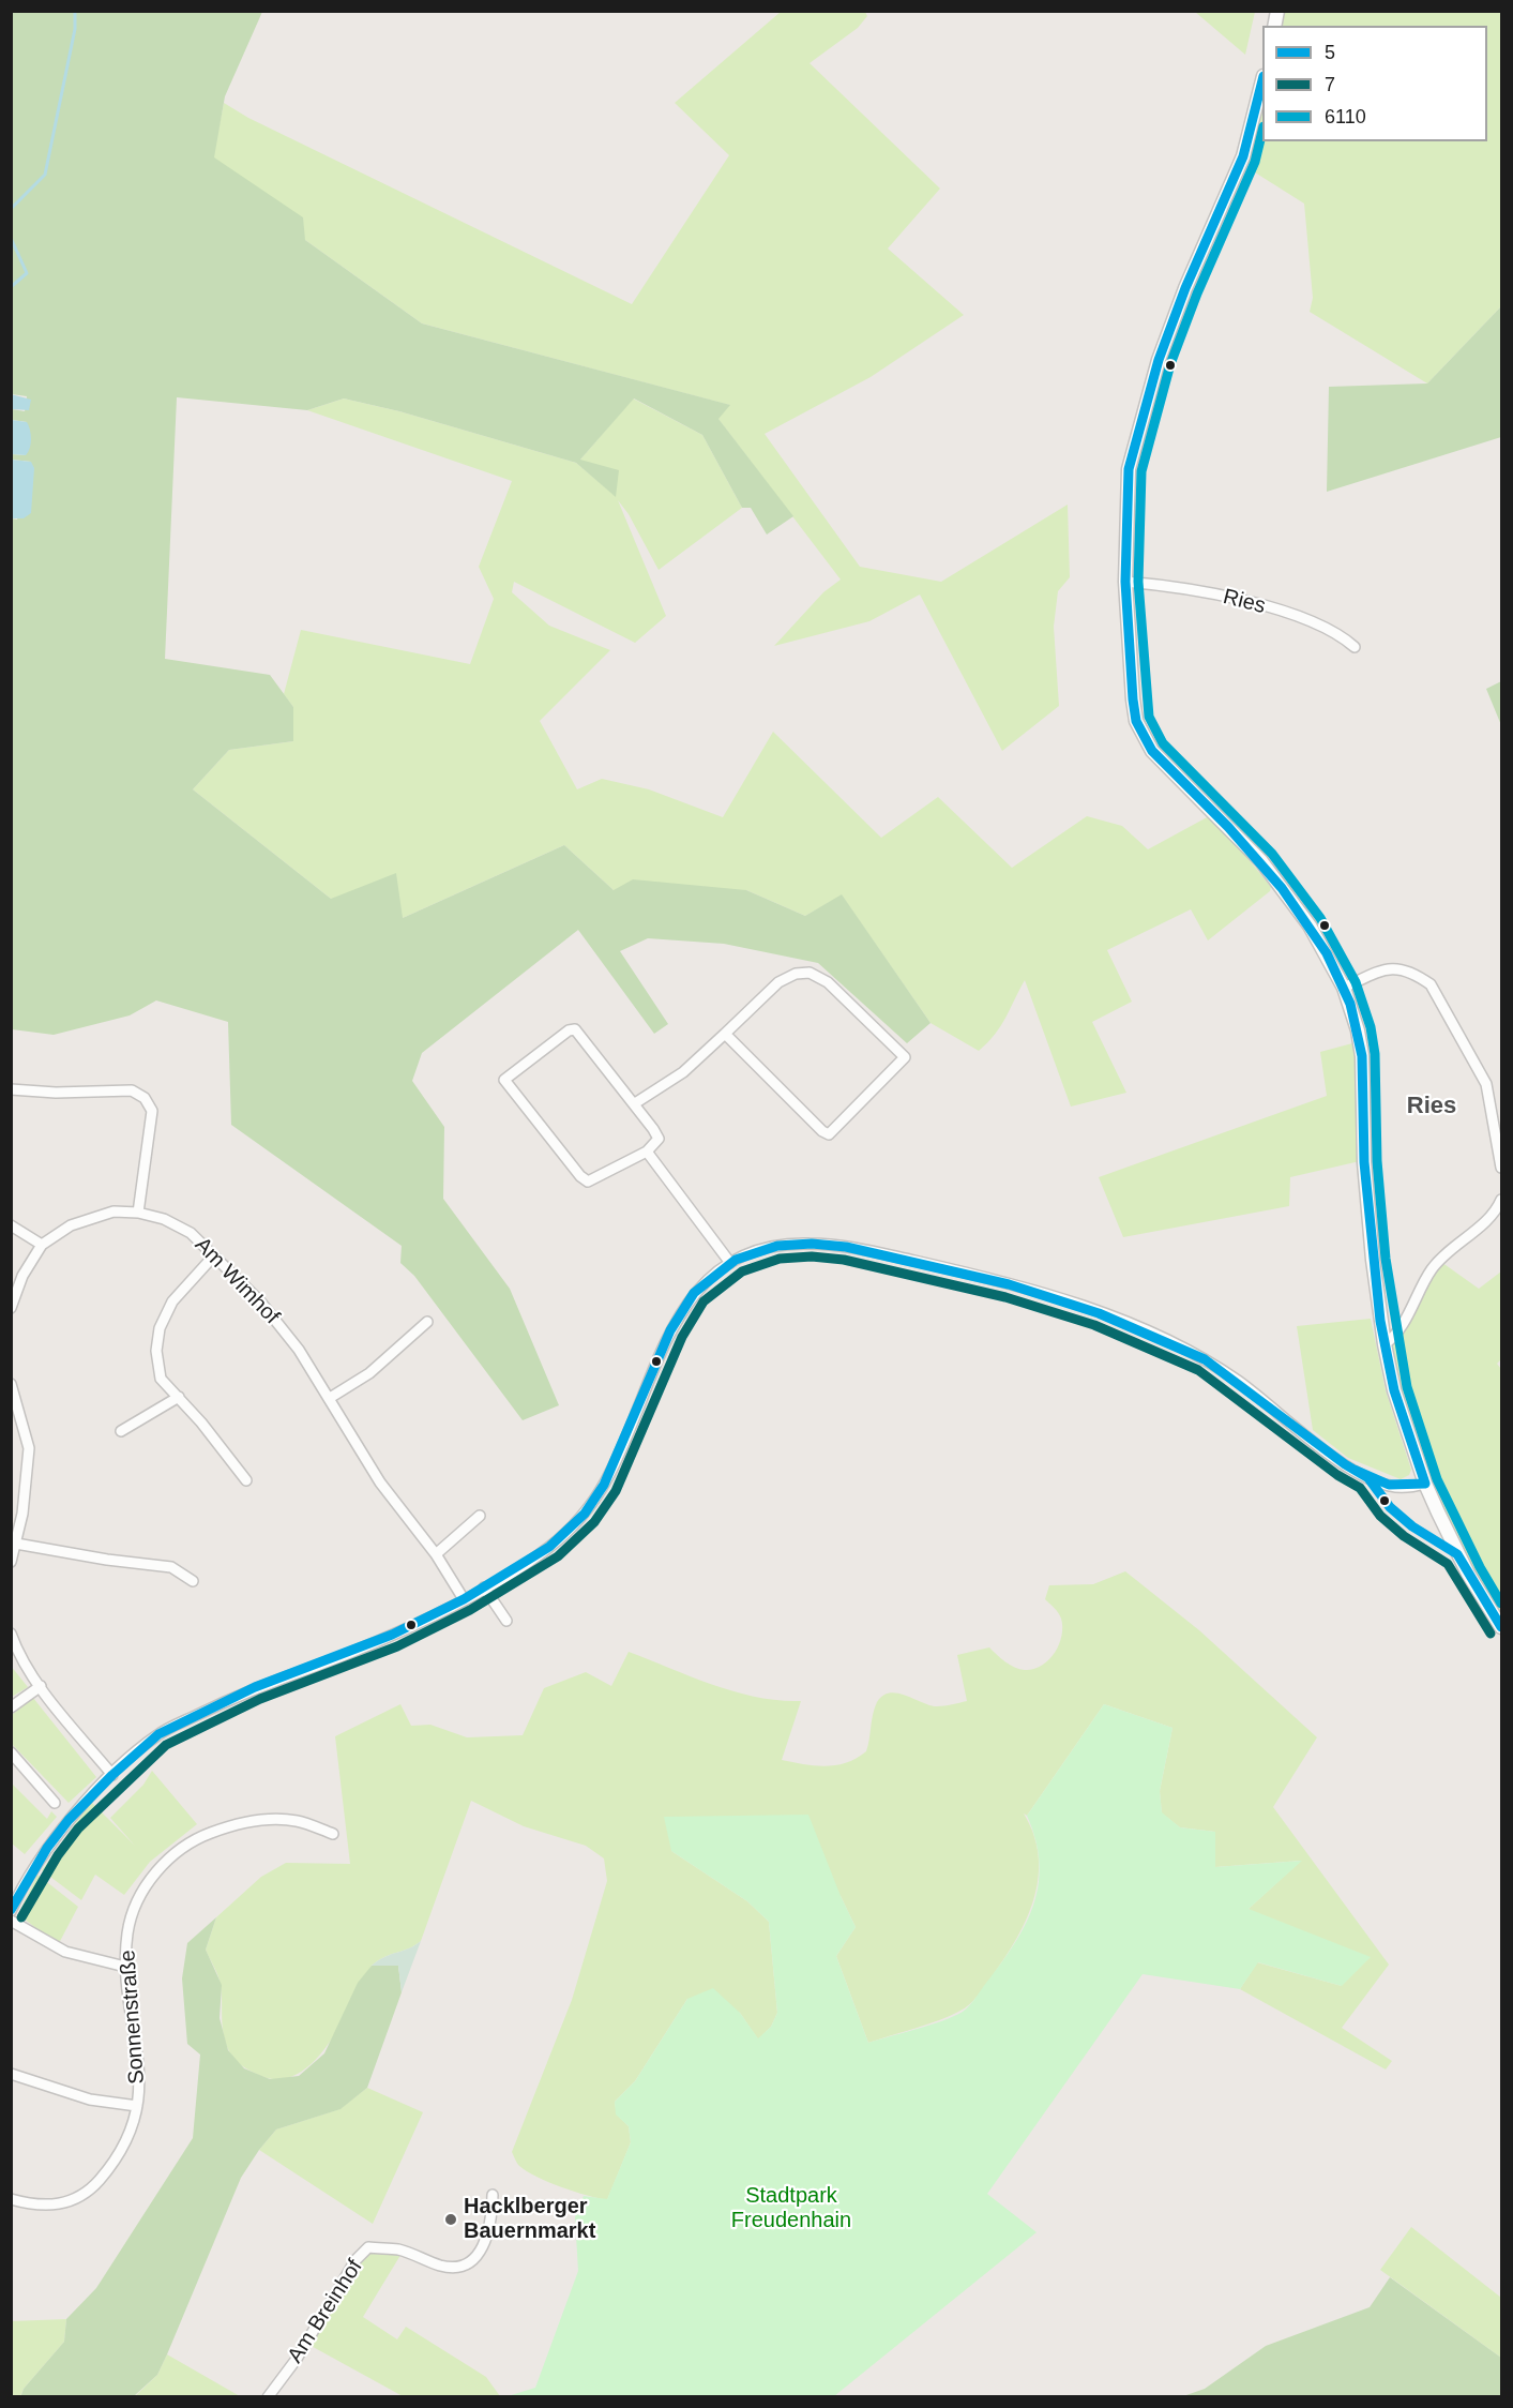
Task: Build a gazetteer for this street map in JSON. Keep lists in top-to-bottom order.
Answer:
{
  "streets": {
    "street": [
      "Ries",
      "Am Wimhof",
      "Sonnenstraße",
      "Am Breinhof"
    ]
  },
  "districts": ["Ries"],
  "parks": ["Stadtpark Freudenhain"],
  "places": ["Hacklberger Bauernmarkt"],
  "lines": ["transit line 5", "transit line 6110", "transit line 7"],
  "legend": ["5", "7", "6110"]
}
